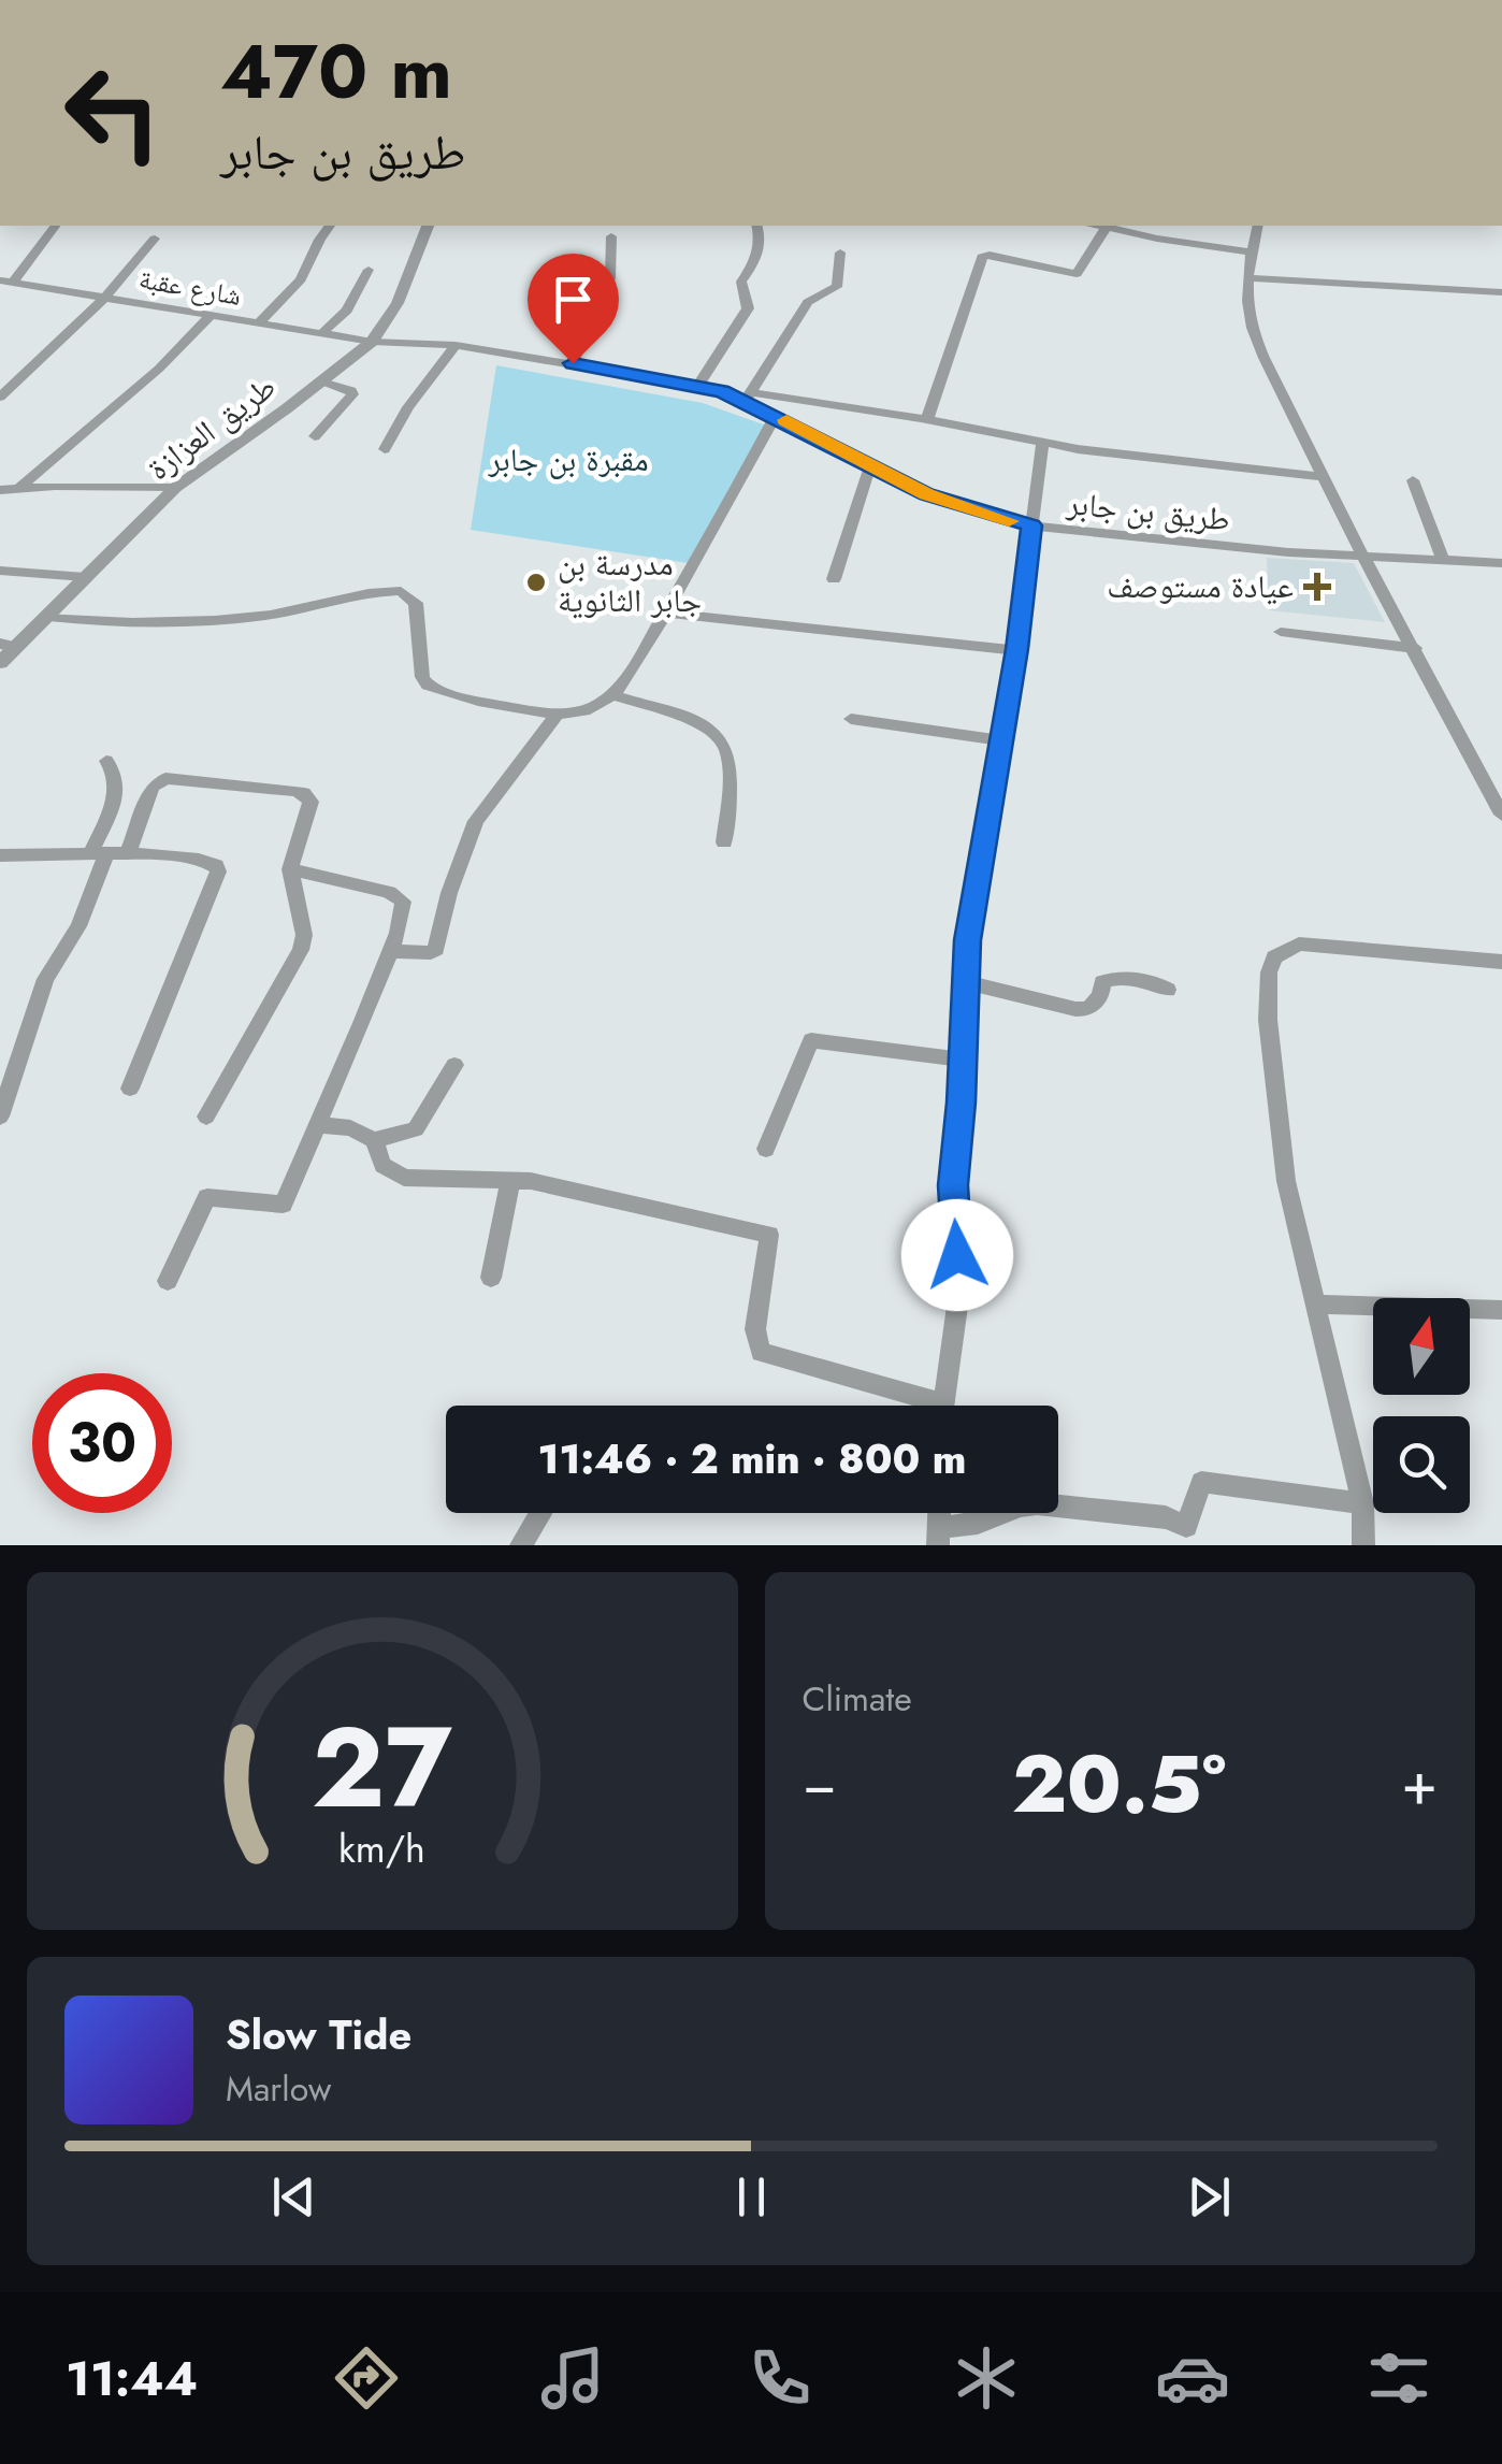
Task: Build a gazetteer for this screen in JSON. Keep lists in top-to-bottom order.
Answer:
{
  "streets": {
    "street": ["شارع عقبة", "طريق العزازة", "طريق بن جابر"]
  },
  "crossings": [
    ["شارع عقبة", "طريق العزازة"],
    ["شارع عقبة", "طريق بن جابر"],
    ["طريق العزازة", "طريق بن جابر"]
  ],
  "parks": ["مقبرة بن جابر"],
  "places": {
    "other": ["مدرسة بن جابر الثانوية"],
    "health": ["عيادة مستوصف"]
  },
  "north": "top",
  "page": {
    "turn": ["470 m", "طريق بن جابر"],
    "limit": "30",
    "trip": "11:46 · 2 min · 800 m",
    "tile": "Climate",
    "heat": ["−", "20.5°", "+"],
    "song": ["Slow Tide", "Marlow"],
    "tabs": "11:44",
    "gauge": ["27", "km/h"]
  }
}
